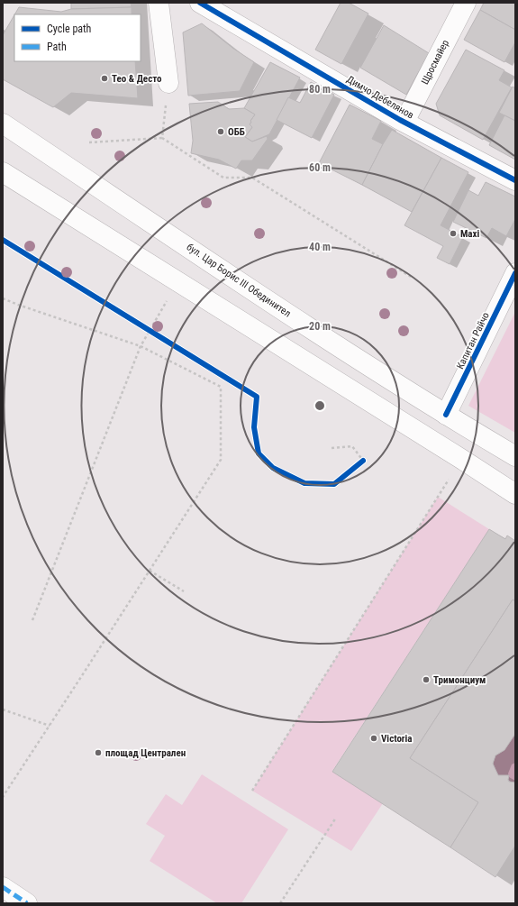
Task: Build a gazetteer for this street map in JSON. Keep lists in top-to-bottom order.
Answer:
{
  "streets": {
    "main road": [
      "Щросмайер",
      "Димчо Дебелянов",
      "бул. Цар Борис III Обединител",
      "Капитан Райчо"
    ]
  },
  "crossings": [
    ["Щросмайер", "Димчо Дебелянов"],
    ["бул. Цар Борис III Обединител", "Капитан Райчо"]
  ],
  "places": [
    "Тео & Десто",
    "ОББ",
    "Maxi",
    "Тримонциум",
    "Victoria",
    "площад Централен"
  ],
  "legend": ["Cycle path", "Path"],
  "rings": [
    "80 m",
    "60 m",
    "40 m",
    "20 m"
  ]
}
